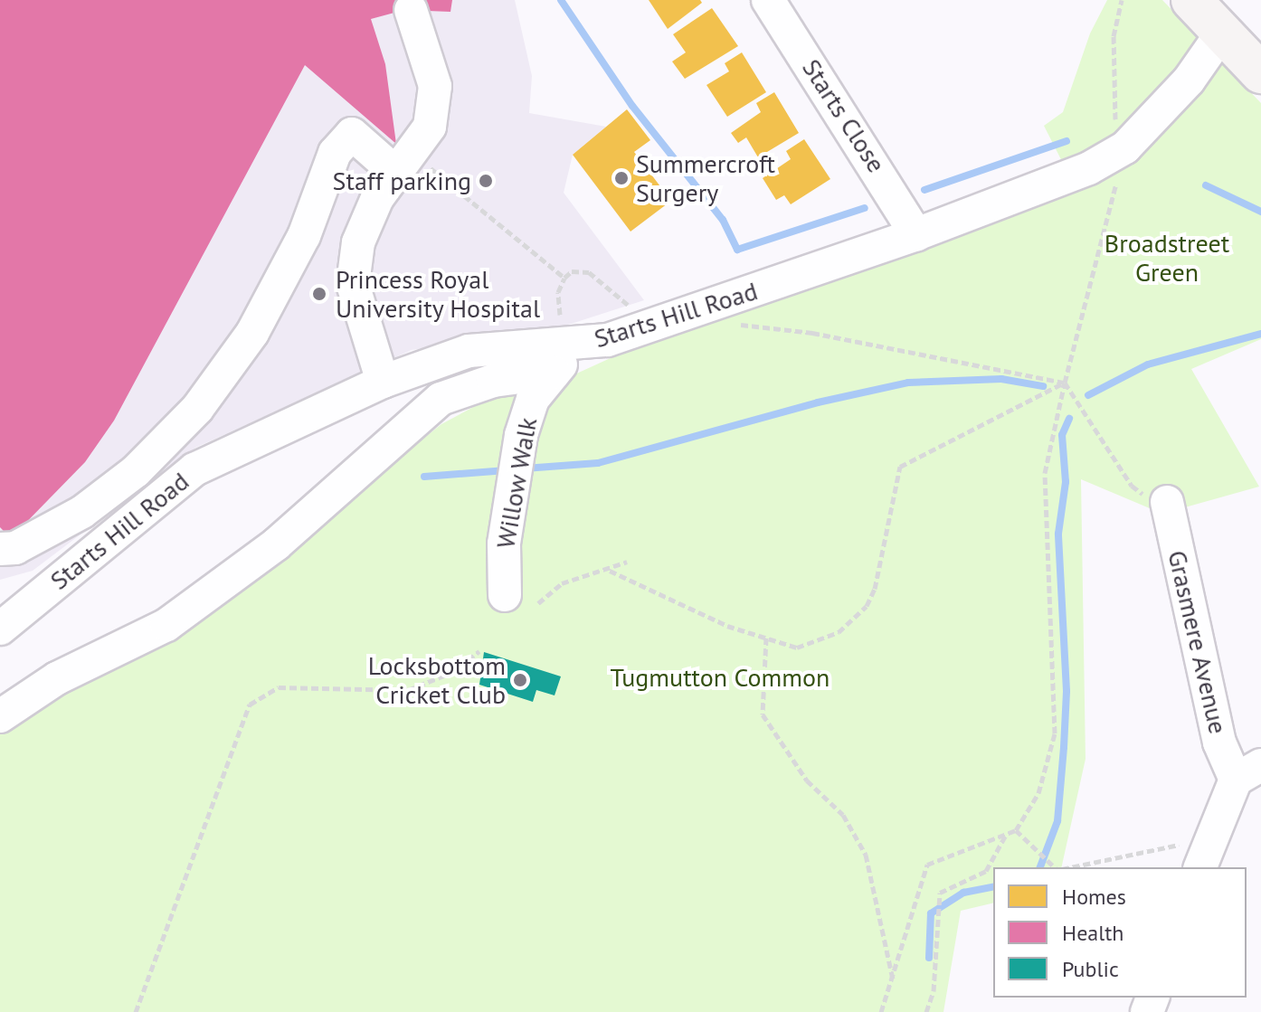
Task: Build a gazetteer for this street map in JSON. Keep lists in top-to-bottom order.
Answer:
{
  "streets": {
    "street": [
      "Starts Close",
      "Starts Hill Road",
      "Willow Walk",
      "Grasmere Avenue"
    ]
  },
  "crossings": [
    ["Starts Close", "Starts Hill Road"],
    ["Starts Hill Road", "Willow Walk"]
  ],
  "parks": ["Broadstreet Green", "Tugmutton Common"],
  "places": [
    "Summercroft Surgery",
    "Staff parking",
    "Princess Royal University Hospital",
    "Locksbottom Cricket Club"
  ],
  "legend": ["Homes", "Health", "Public"]
}
